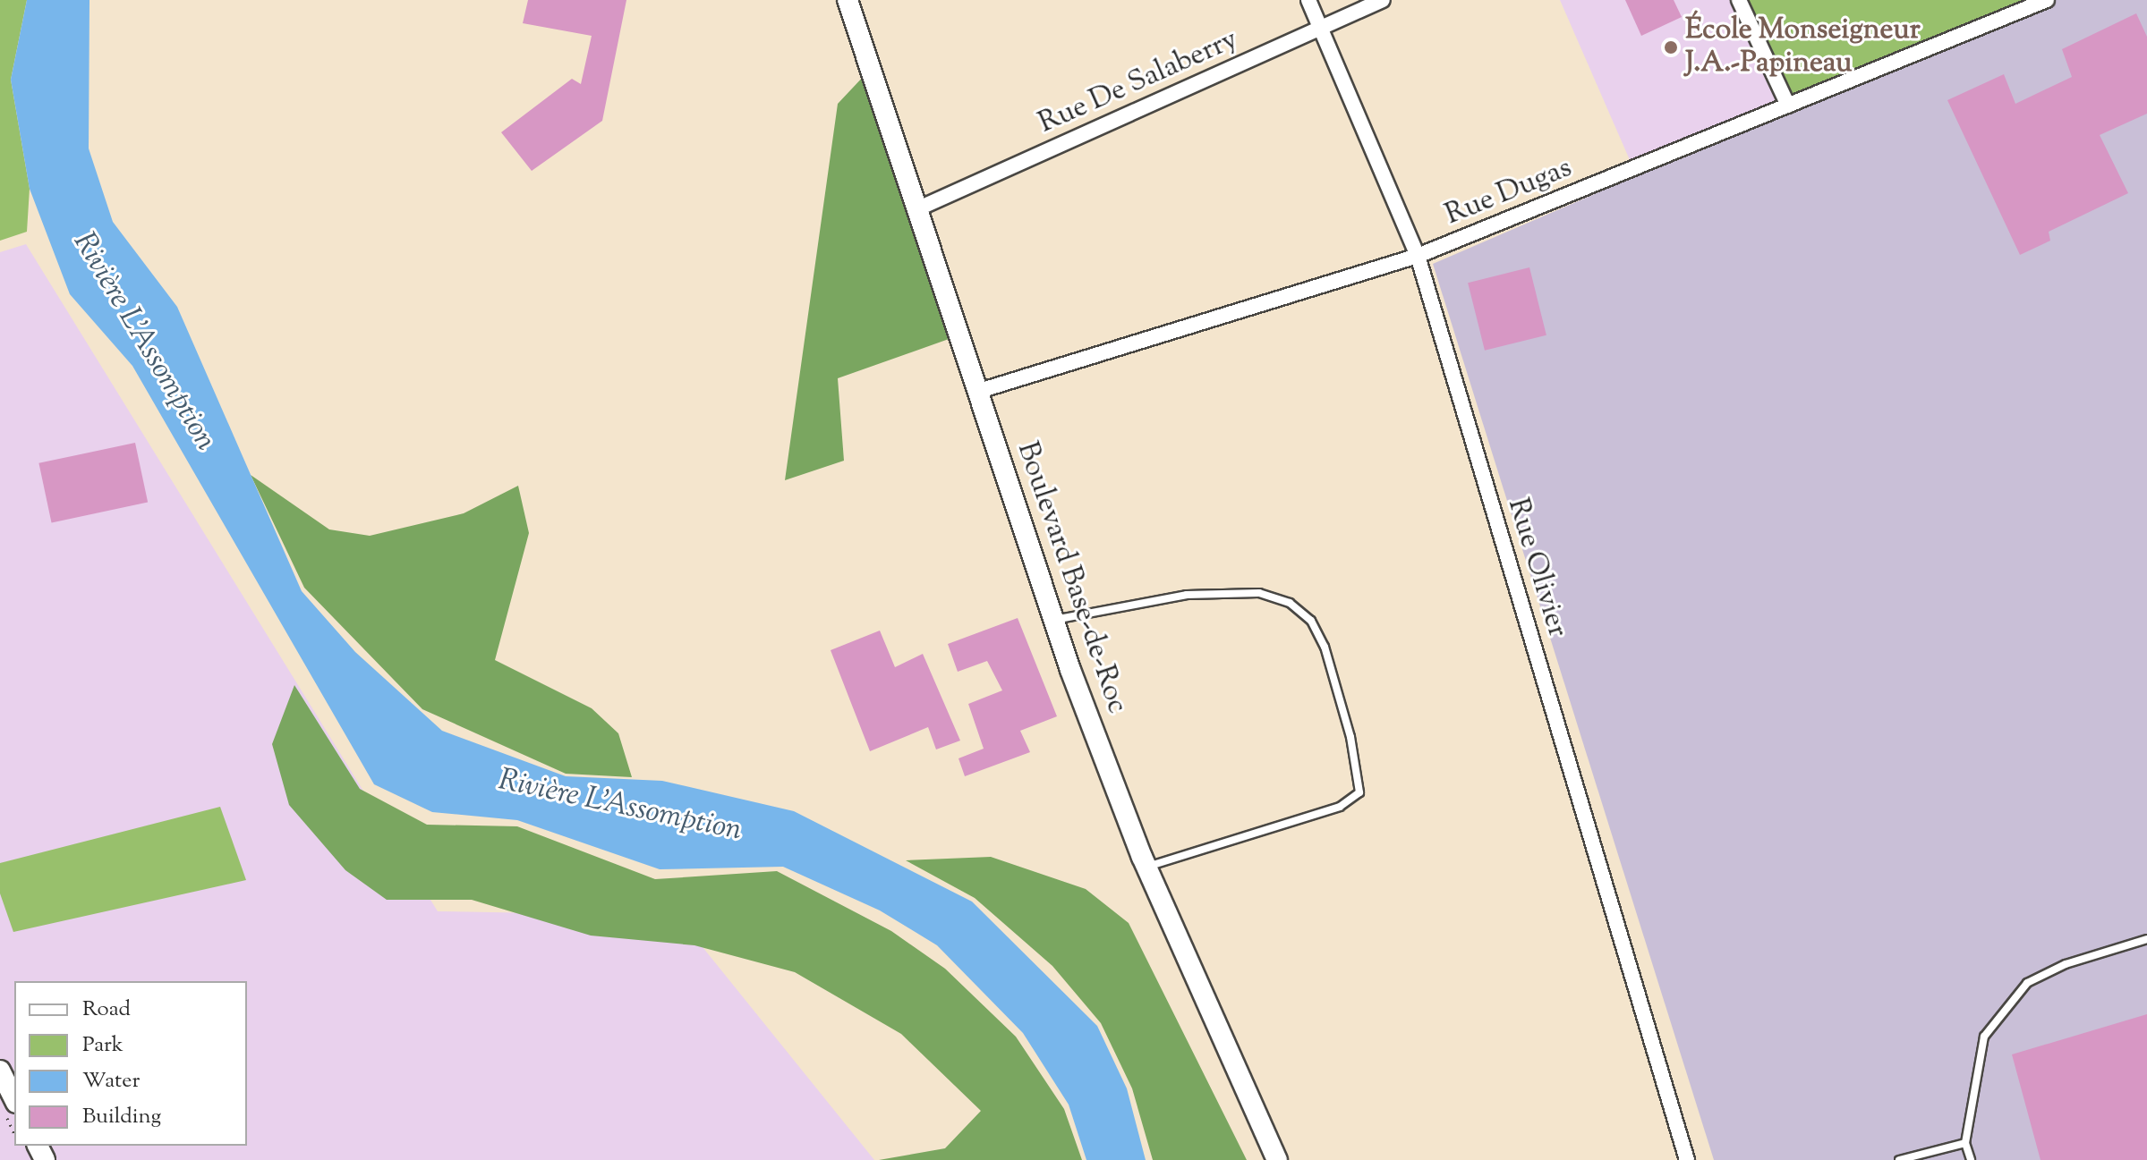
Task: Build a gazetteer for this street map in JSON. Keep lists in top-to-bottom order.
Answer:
{
  "streets": {
    "street": [
      "Rue De Salaberry",
      "Rue Dugas",
      "Rue Olivier",
      "Boulevard Base-de-Roc"
    ]
  },
  "crossings": [
    ["Rue De Salaberry", "Rue Olivier"],
    ["Rue De Salaberry", "Boulevard Base-de-Roc"],
    ["Rue Dugas", "Rue Olivier"],
    ["Rue Dugas", "Boulevard Base-de-Roc"]
  ],
  "water": ["Rivière L'Assomption"],
  "places": ["École Monseigneur J.A.-Papineau"],
  "legend": [
    "Road",
    "Park",
    "Water",
    "Building"
  ]
}
